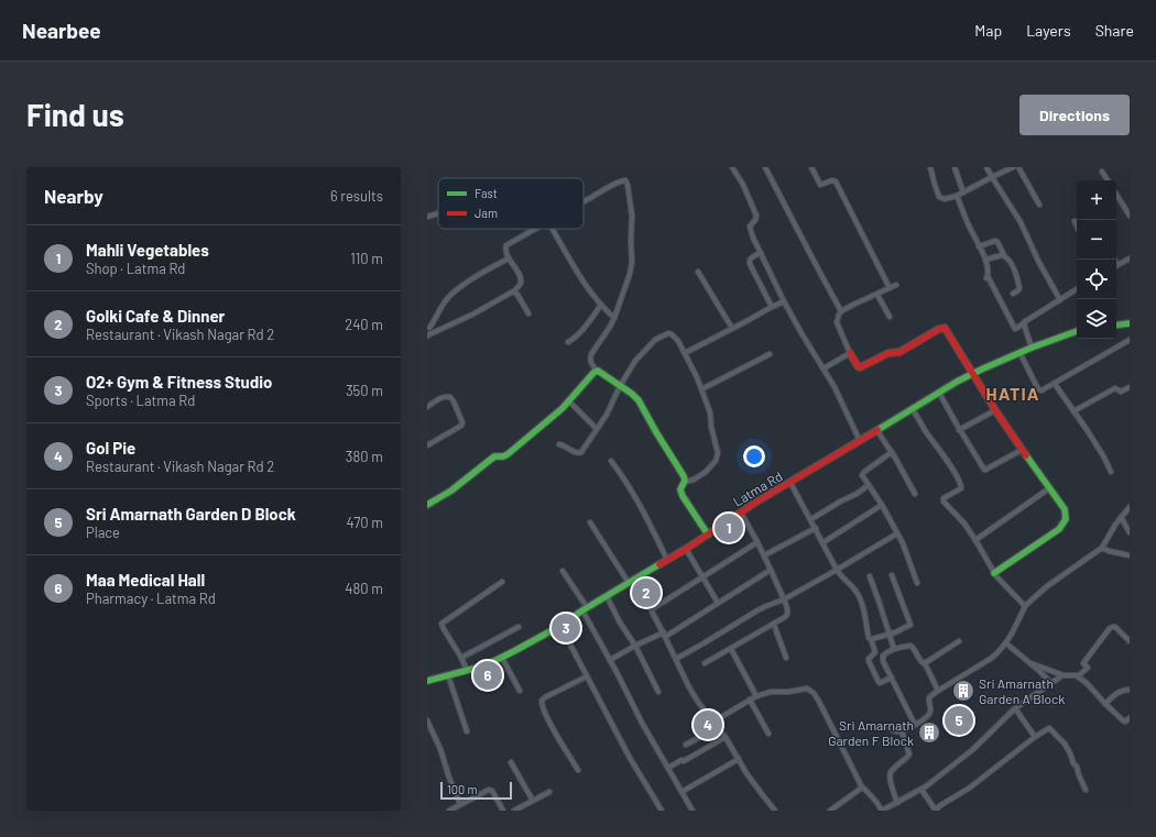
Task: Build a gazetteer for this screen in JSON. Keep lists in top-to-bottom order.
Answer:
{
  "streets": {
    "street": ["Latma Rd"]
  },
  "districts": ["HATIA"],
  "places": {
    "building": ["Sri Amarnath Garden A Block", "Sri Amarnath Garden F Block"]
  },
  "legend": ["Fast", "Jam"],
  "scale_bar": "100 m",
  "page": {
    "header": "Nearbee",
    "nav": ["Map", "Layers", "Share"],
    "buttons": "Directions",
    "title": "Find us",
    "heading": ["Nearby", "6 results"],
    "map_buttons": ["+", "−"],
    "list": [
      {
        "mark": "1",
        "name": "Mahli Vegetables",
        "note": "Shop · Latma Rd",
        "value": "110 m"
      },
      {
        "mark": "2",
        "name": "Golki Cafe & Dinner",
        "note": "Restaurant · Vikash Nagar Rd 2",
        "value": "240 m"
      },
      {
        "mark": "3",
        "name": "O2+ Gym & Fitness Studio",
        "note": "Sports · Latma Rd",
        "value": "350 m"
      },
      {
        "mark": "4",
        "name": "Gol Pie",
        "note": "Restaurant · Vikash Nagar Rd 2",
        "value": "380 m"
      },
      {
        "mark": "5",
        "name": "Sri Amarnath Garden D Block",
        "note": "Place",
        "value": "470 m"
      },
      {
        "mark": "6",
        "name": "Maa Medical Hall",
        "note": "Pharmacy · Latma Rd",
        "value": "480 m"
      }
    ],
    "pins": [
      "1",
      "2",
      "3",
      "6",
      "5",
      "4"
    ],
    "scale": "100 m"
  }
}
